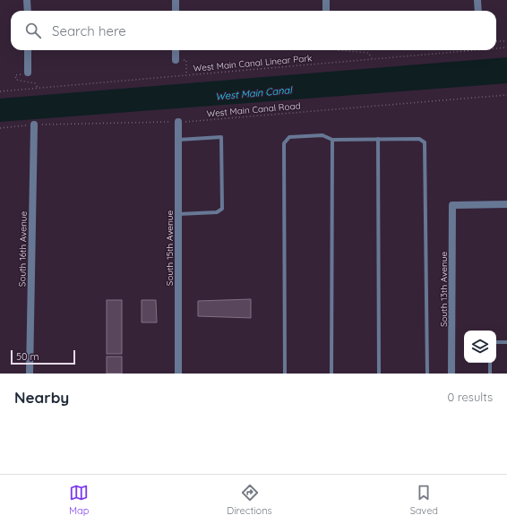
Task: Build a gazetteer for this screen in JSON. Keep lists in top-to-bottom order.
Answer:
{
  "streets": {
    "street": ["South 15th Avenue", "South 16th Avenue", "South 13th Avenue"],
    "path": ["West Main Canal Linear Park", "West Main Canal Road"]
  },
  "crossings": [
    ["West Main Canal Road", "South 15th Avenue"],
    ["West Main Canal Road", "South 16th Avenue"]
  ],
  "water": ["West Main Canal"],
  "scale_bar": "50 m",
  "page": {
    "search": "Search here",
    "scale": "50 m",
    "heading": ["Nearby", "0 results"],
    "nav": ["Map", "Directions", "Saved"]
  }
}
